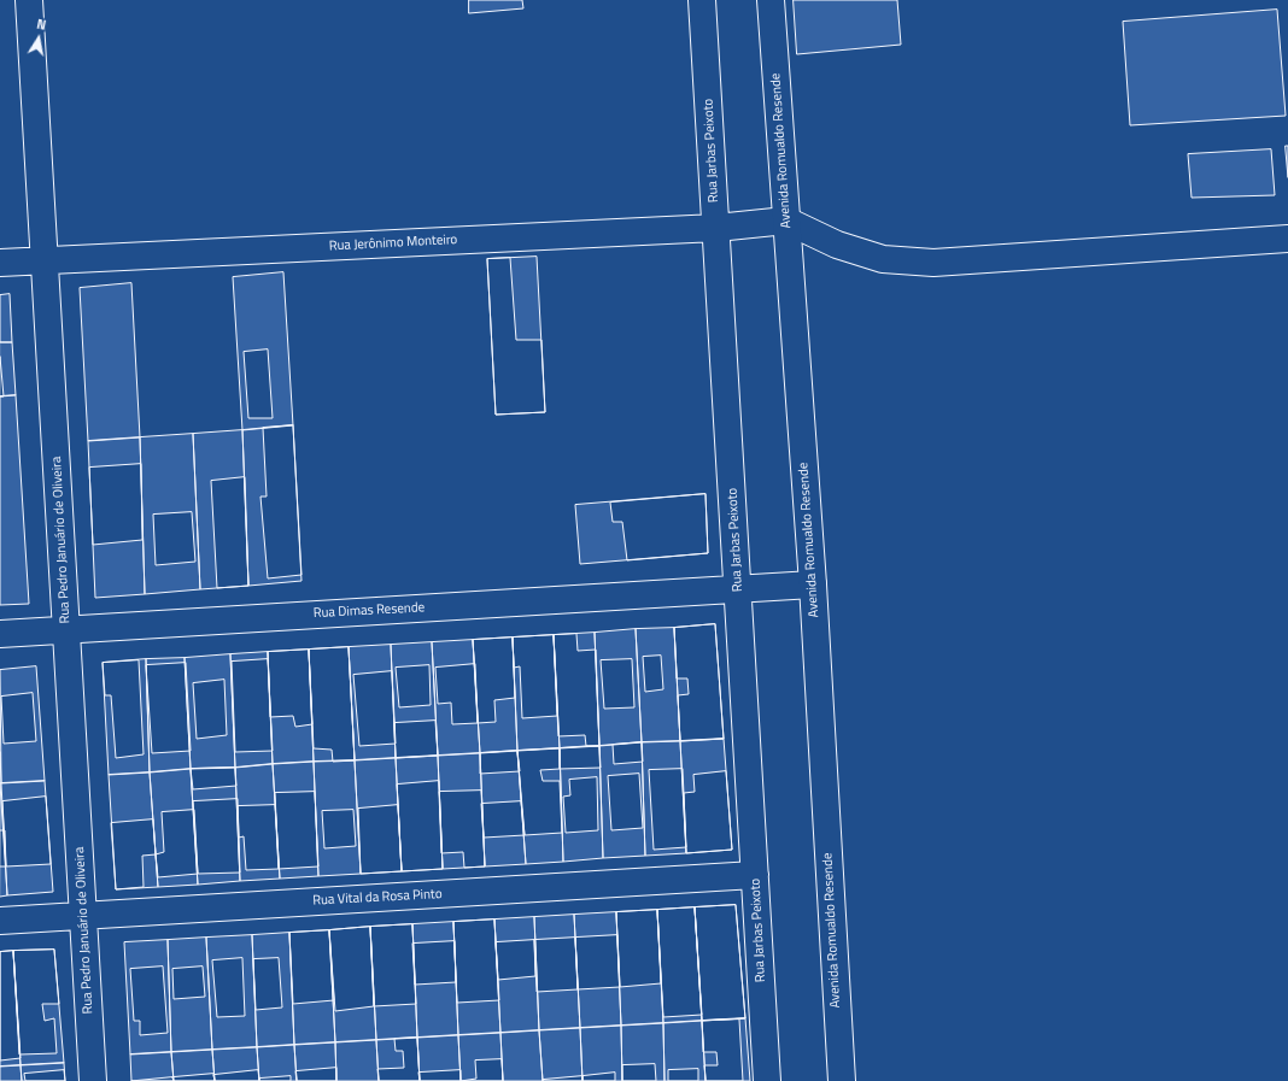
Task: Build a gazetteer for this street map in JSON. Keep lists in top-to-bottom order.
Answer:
{
  "streets": {
    "street": [
      "Rua Jarbas Peixoto",
      "Avenida Romualdo Resende",
      "Rua Jerônimo Monteiro",
      "Rua Pedro Januário de Oliveira",
      "Rua Dimas Resende",
      "Rua Vital da Rosa Pinto"
    ]
  },
  "crossings": [
    ["Rua Jarbas Peixoto", "Rua Jerônimo Monteiro"],
    ["Rua Jarbas Peixoto", "Rua Dimas Resende"],
    ["Rua Jarbas Peixoto", "Rua Vital da Rosa Pinto"],
    ["Avenida Romualdo Resende", "Rua Jerônimo Monteiro"],
    ["Avenida Romualdo Resende", "Rua Dimas Resende"],
    ["Rua Jerônimo Monteiro", "Rua Pedro Januário de Oliveira"],
    ["Rua Pedro Januário de Oliveira", "Rua Dimas Resende"],
    ["Rua Pedro Januário de Oliveira", "Rua Vital da Rosa Pinto"]
  ],
  "north": "top"
}
